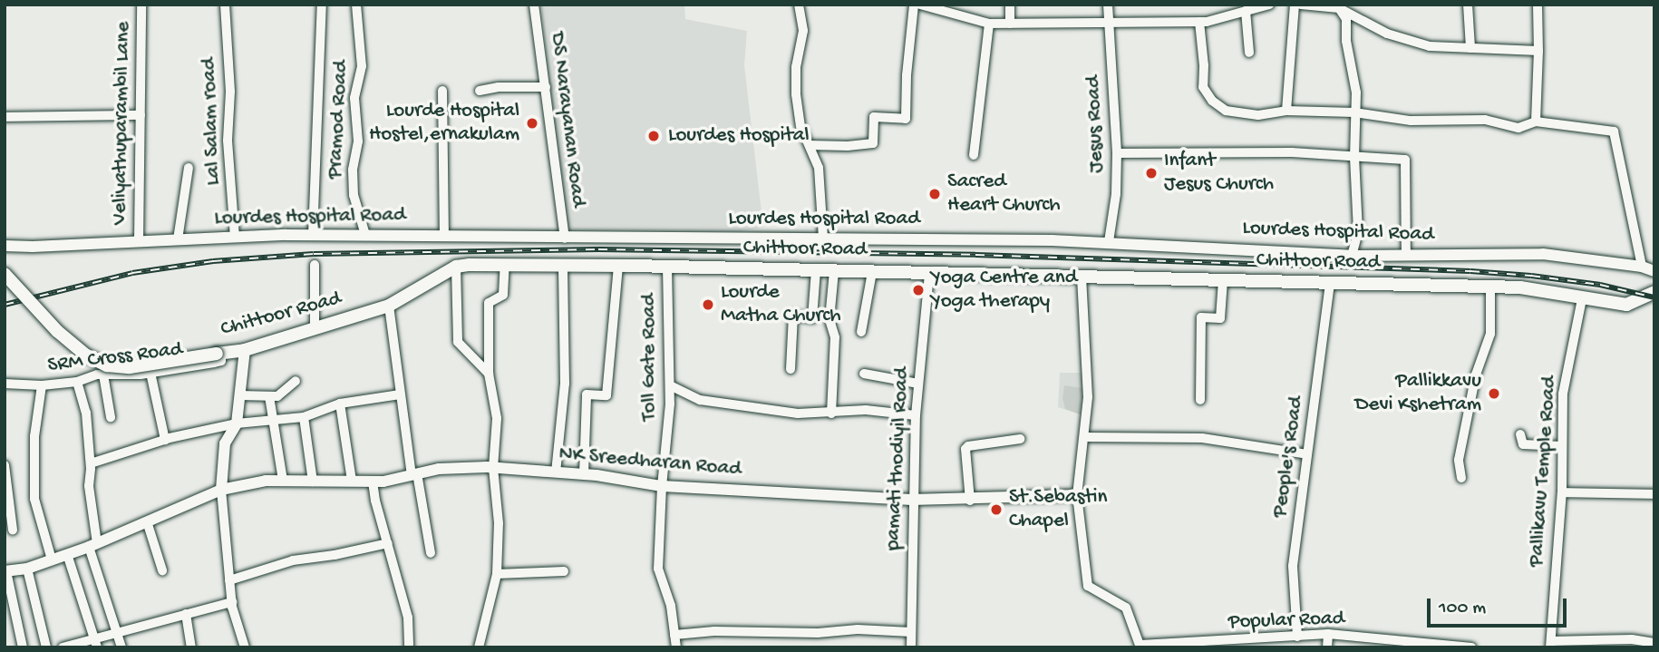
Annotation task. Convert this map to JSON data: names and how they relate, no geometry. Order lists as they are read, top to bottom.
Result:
{
  "streets": {
    "main road": ["Chittoor Road"],
    "street": [
      "Pramod Road",
      "DS Narayanan Road",
      "Lal Salam road",
      "Veliyathuparambil Lane",
      "Jesus Road",
      "Lourdes Hospital Road",
      "Toll Gate Road",
      "SRM Cross Road",
      "People's Road",
      "pamati thodiyil Road",
      "NK Sreedharan Road",
      "Pallikavu Temple Road",
      "Popular Road"
    ]
  },
  "crossings": [
    ["Pramod Road", "Lourdes Hospital Road"],
    ["DS Narayanan Road", "Lourdes Hospital Road"],
    ["Lal Salam road", "Lourdes Hospital Road"],
    ["Veliyathuparambil Lane", "Lourdes Hospital Road"],
    ["Jesus Road", "Lourdes Hospital Road"],
    ["Chittoor Road", "Toll Gate Road"],
    ["Chittoor Road", "SRM Cross Road"],
    ["Chittoor Road", "People's Road"],
    ["Chittoor Road", "pamati thodiyil Road"],
    ["Chittoor Road", "Pallikavu Temple Road"],
    ["Toll Gate Road", "NK Sreedharan Road"],
    ["People's Road", "Popular Road"],
    ["pamati thodiyil Road", "NK Sreedharan Road"]
  ],
  "places": [
    "Lourde Hospital Hostel,ernakulam",
    "Lourdes Hospital",
    "Infant Jesus Church",
    "Sacred Heart Church",
    "Yoga Centre and Yoga therapy",
    "Lourde Matha Church",
    "Pallikkavu Devi Kshetram",
    "St.Sebastin Chapel"
  ],
  "scale_bar": "100 m"
}
